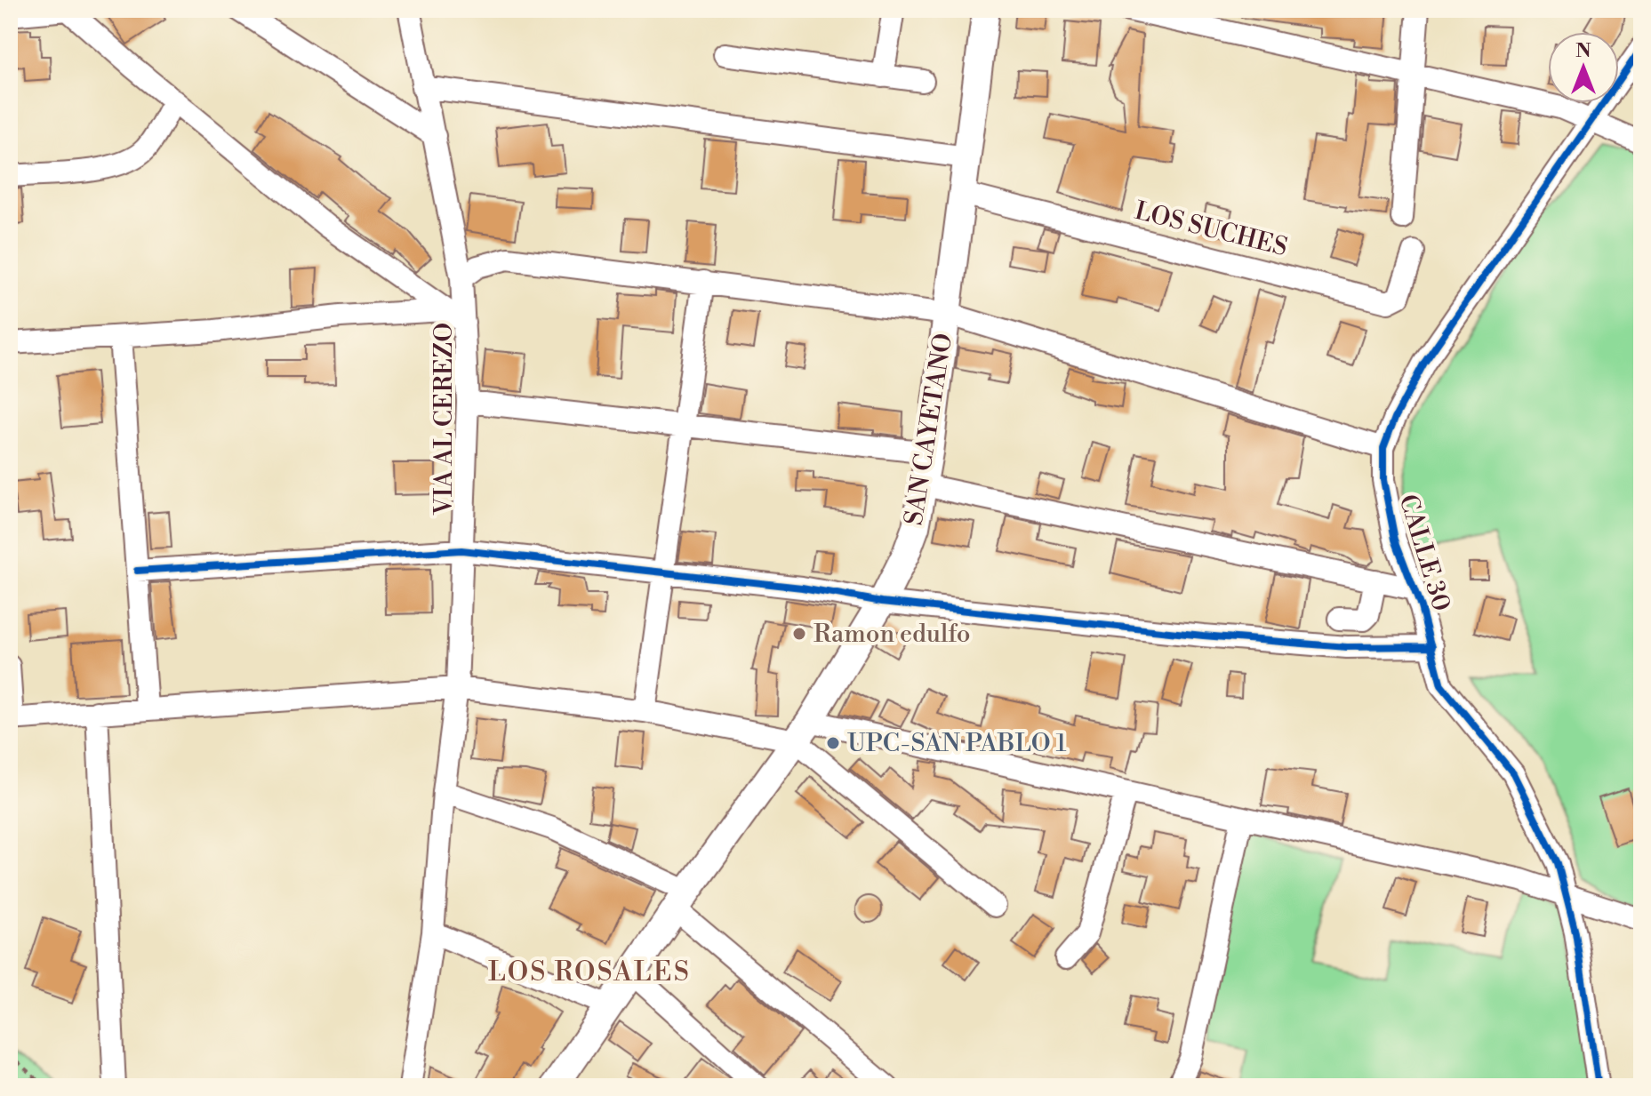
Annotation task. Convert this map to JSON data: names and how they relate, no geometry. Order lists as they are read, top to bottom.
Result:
{
  "streets": {
    "main road": ["SAN CAYETANO"],
    "street": ["LOS SUCHES", "VIA AL CEREZO", "CALLE 30"]
  },
  "crossings": [
    ["LOS SUCHES", "SAN CAYETANO"]
  ],
  "districts": ["LOS ROSALES"],
  "places": ["Ramon edulfo", "UPC-SAN PABLO 1"],
  "north": "top"
}
